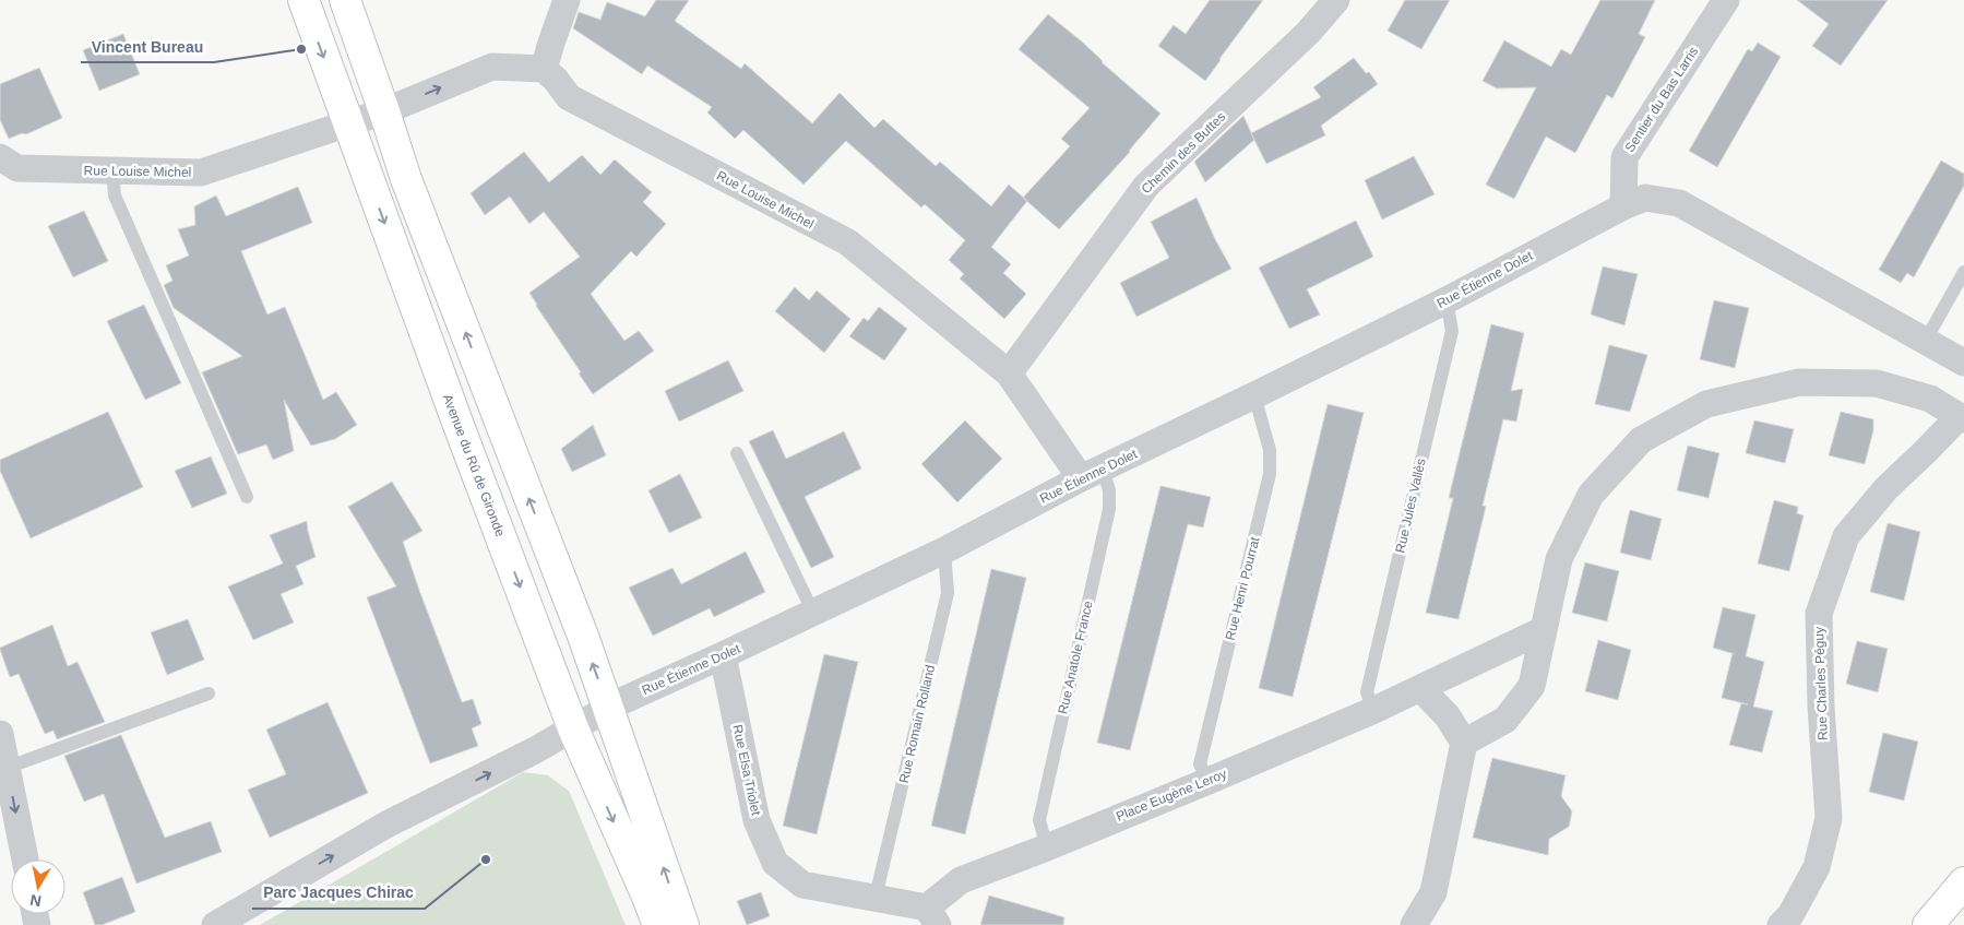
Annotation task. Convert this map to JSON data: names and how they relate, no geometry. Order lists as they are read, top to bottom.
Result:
{
  "streets": {
    "main road": ["Avenue du Rû de Gironde"],
    "street": [
      "Sentier du Bas Larris",
      "Chemin des Buttes",
      "Rue Louise Michel",
      "Rue Étienne Dolet",
      "Rue Charles Péguy",
      "Rue Elsa Triolet",
      "Place Eugène Leroy"
    ],
    "lane": [
      "Rue Jules Vallès",
      "Rue Henri Pourrat",
      "Rue Anatole France",
      "Rue Romain Rolland"
    ]
  },
  "crossings": [
    ["Sentier du Bas Larris", "Rue Étienne Dolet"],
    ["Chemin des Buttes", "Rue Louise Michel"],
    ["Rue Louise Michel", "Rue Étienne Dolet"],
    ["Rue Louise Michel", "Avenue du Rû de Gironde"],
    ["Rue Louise Michel", "Rue Anatole France"],
    ["Rue Étienne Dolet", "Avenue du Rû de Gironde"],
    ["Rue Étienne Dolet", "Rue Jules Vallès"],
    ["Rue Étienne Dolet", "Rue Henri Pourrat"],
    ["Rue Étienne Dolet", "Rue Anatole France"],
    ["Rue Étienne Dolet", "Rue Romain Rolland"],
    ["Rue Étienne Dolet", "Rue Elsa Triolet"],
    ["Rue Jules Vallès", "Place Eugène Leroy"],
    ["Rue Henri Pourrat", "Place Eugène Leroy"],
    ["Rue Anatole France", "Place Eugène Leroy"],
    ["Rue Romain Rolland", "Rue Elsa Triolet"],
    ["Rue Elsa Triolet", "Place Eugène Leroy"]
  ],
  "places": ["Vincent Bureau", "Parc Jacques Chirac"],
  "north": "bottom"
}
